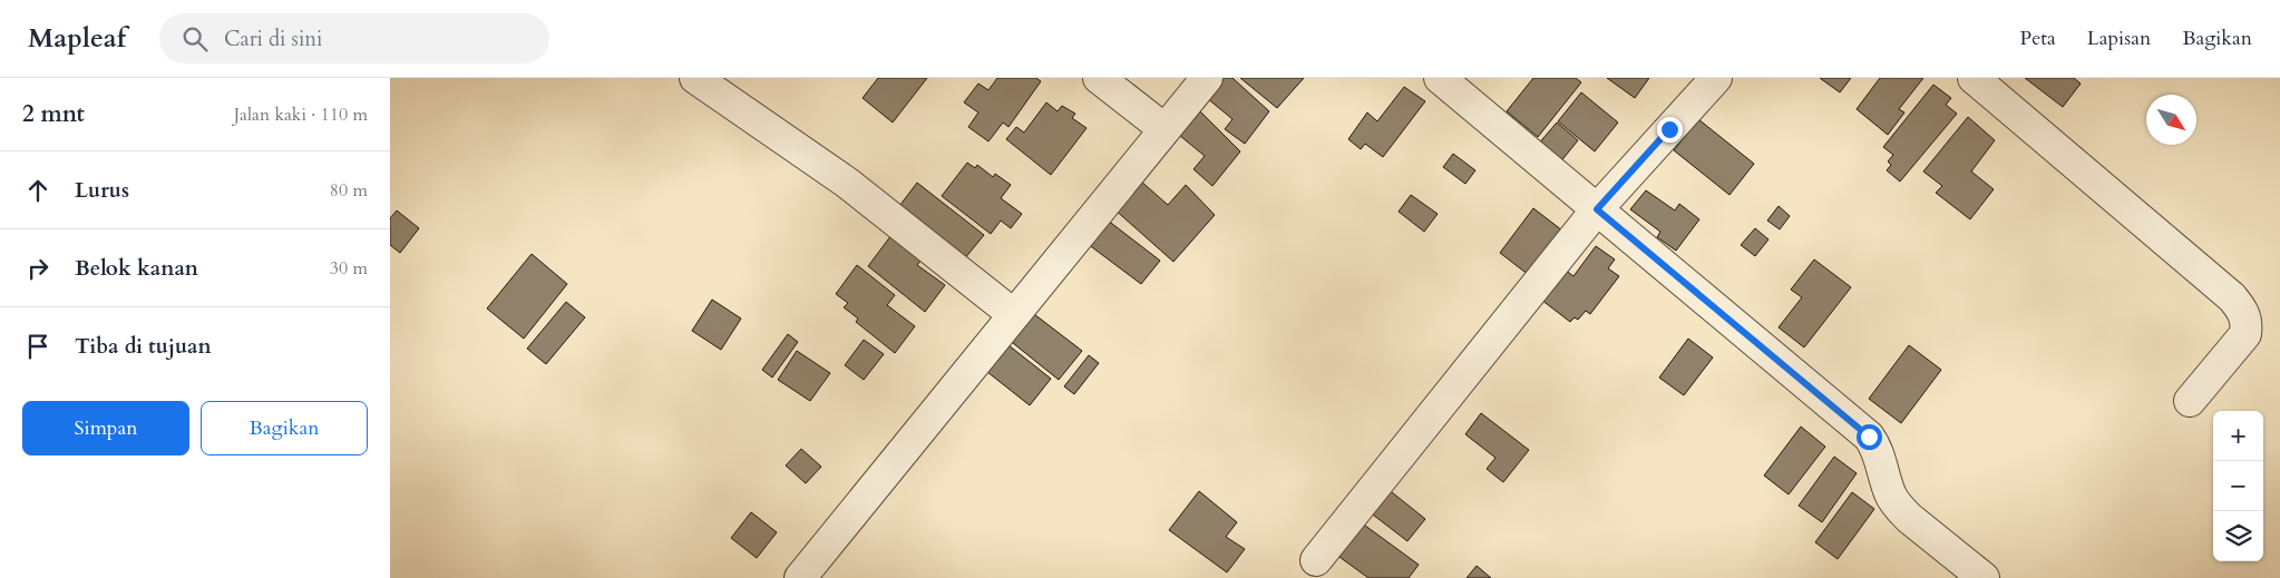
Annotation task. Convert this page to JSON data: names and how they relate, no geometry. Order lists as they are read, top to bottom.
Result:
{
  "north": "bottom right",
  "page": {
    "header": "Mapleaf",
    "search": "Cari di sini",
    "nav": ["Peta", "Lapisan", "Bagikan"],
    "heading": ["2 mnt", "Jalan kaki · 110 m"],
    "list": [
      ["Lurus", "80 m"],
      ["Belok kanan", "30 m"],
      "Tiba di tujuan"
    ],
    "buttons": ["Simpan", "Bagikan"],
    "map_buttons": ["+", "−"]
  }
}
